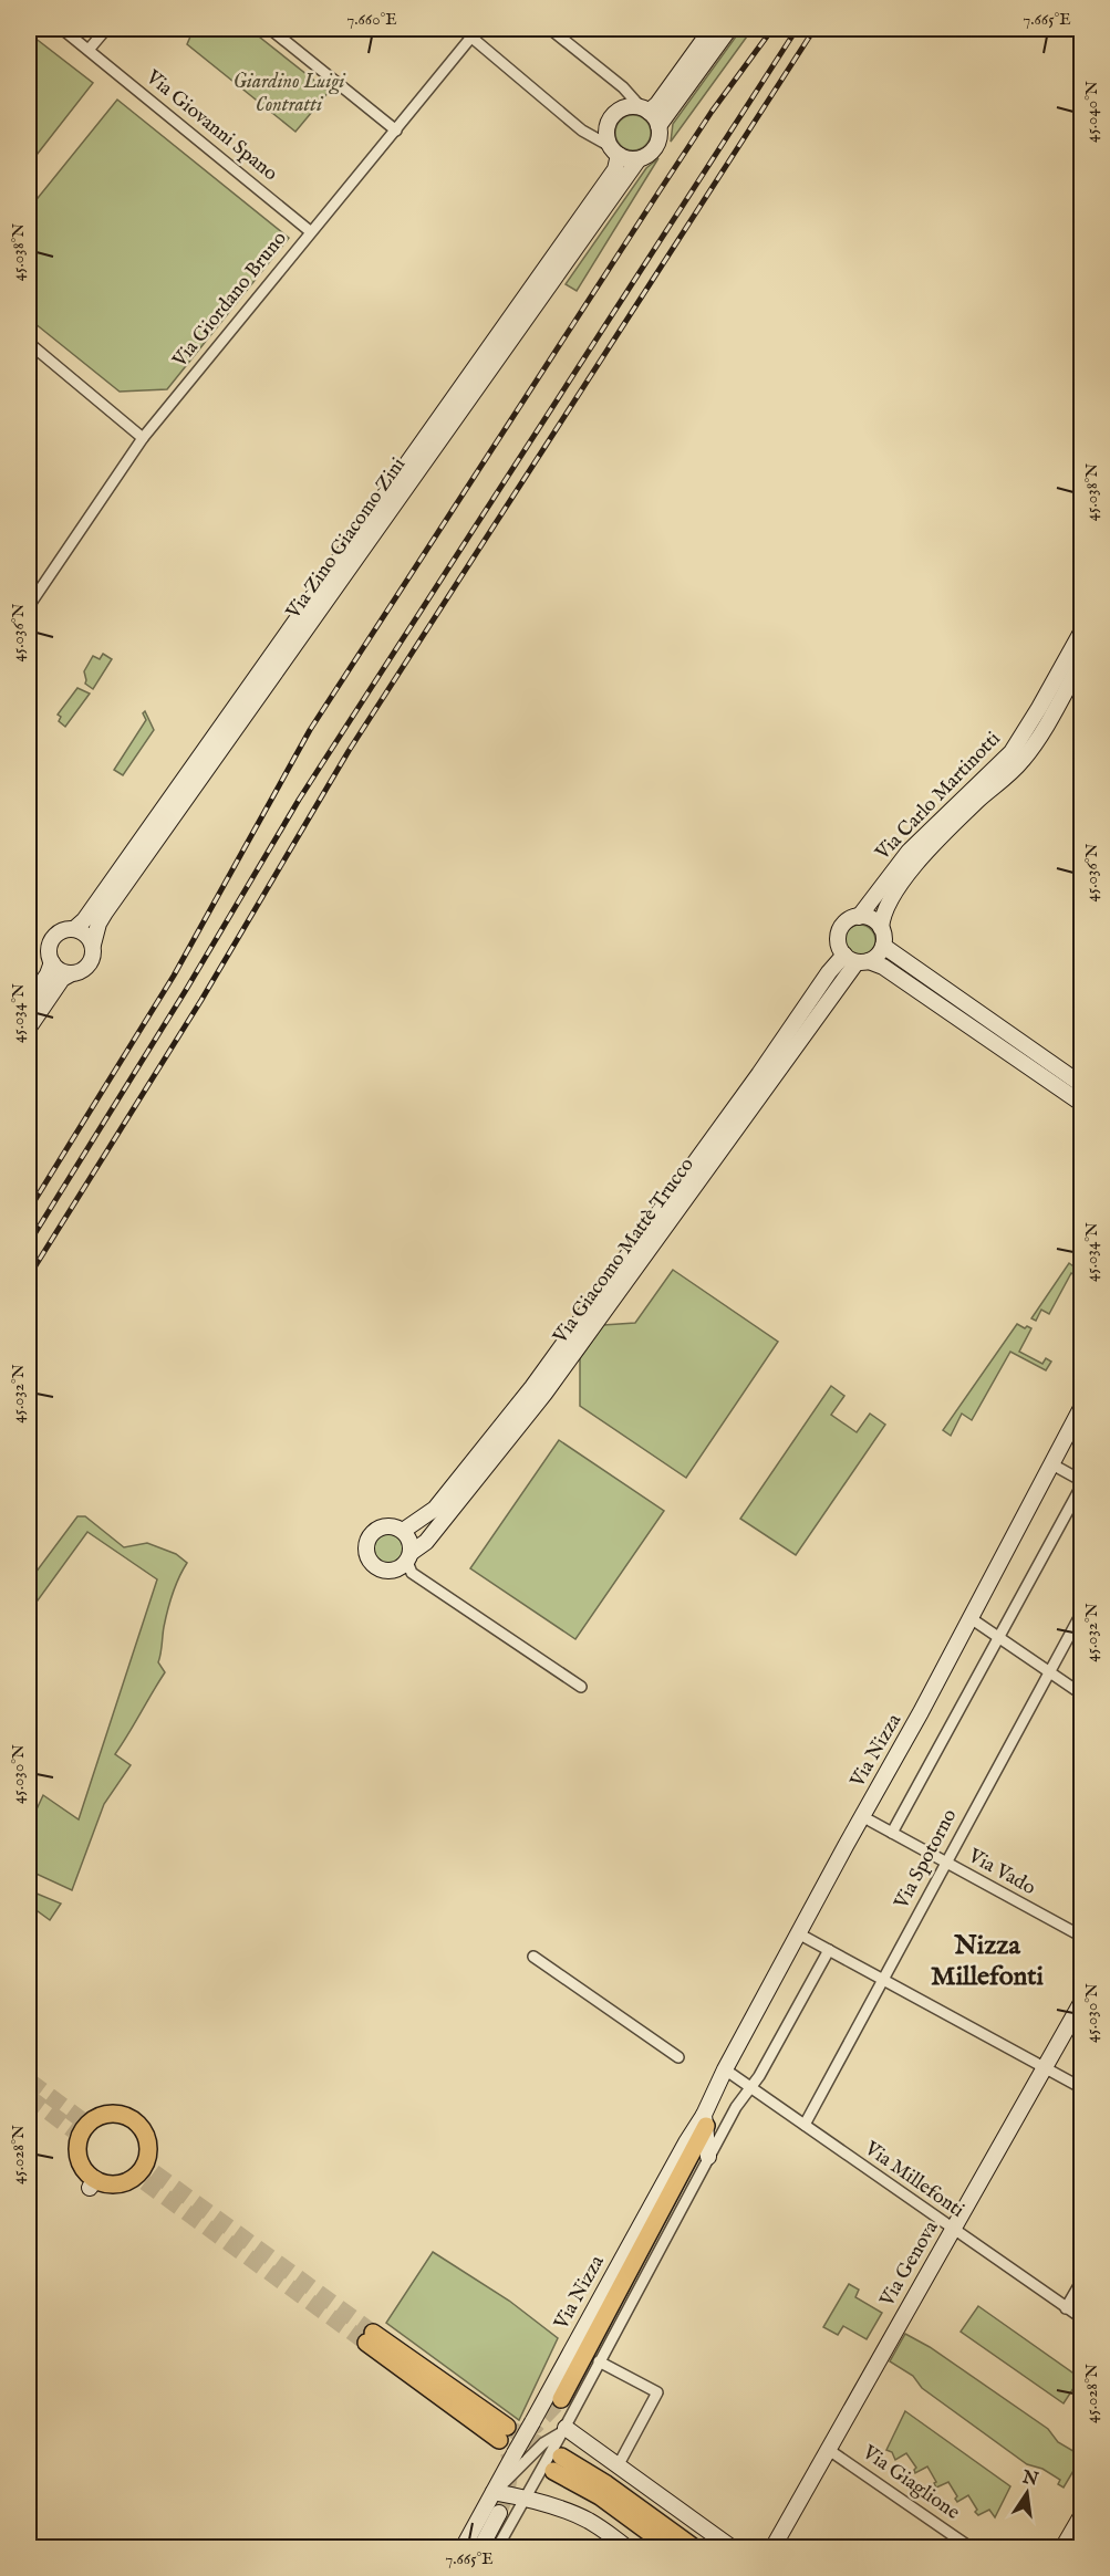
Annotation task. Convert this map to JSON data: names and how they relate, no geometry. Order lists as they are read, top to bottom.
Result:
{
  "streets": {
    "street": [
      "Via Giovanni Spano",
      "Via Giordano Bruno",
      "Via Zino Giacomo Zini",
      "Via Carlo Martinotti",
      "Via Giacomo Mattè Trucco",
      "Via Nizza",
      "Via Spotorno",
      "Via Vado",
      "Via Millefonti",
      "Via Genova",
      "Via Giaglione"
    ]
  },
  "crossings": [
    ["Via Giovanni Spano", "Via Giordano Bruno"],
    ["Via Carlo Martinotti", "Via Giacomo Mattè Trucco"],
    ["Via Nizza", "Via Millefonti"],
    ["Via Spotorno", "Via Vado"],
    ["Via Spotorno", "Via Millefonti"],
    ["Via Millefonti", "Via Genova"],
    ["Via Genova", "Via Giaglione"]
  ],
  "districts": ["Nizza Millefonti"],
  "parks": ["Giardino Luigi Contratti"],
  "north": "top",
  "coordinates": [
    "7.660°E",
    "7.665°E",
    "45.040°N",
    "45.038°N",
    "45.036°N",
    "45.034°N",
    "45.032°N",
    "45.030°N",
    "45.028°N"
  ]
}
